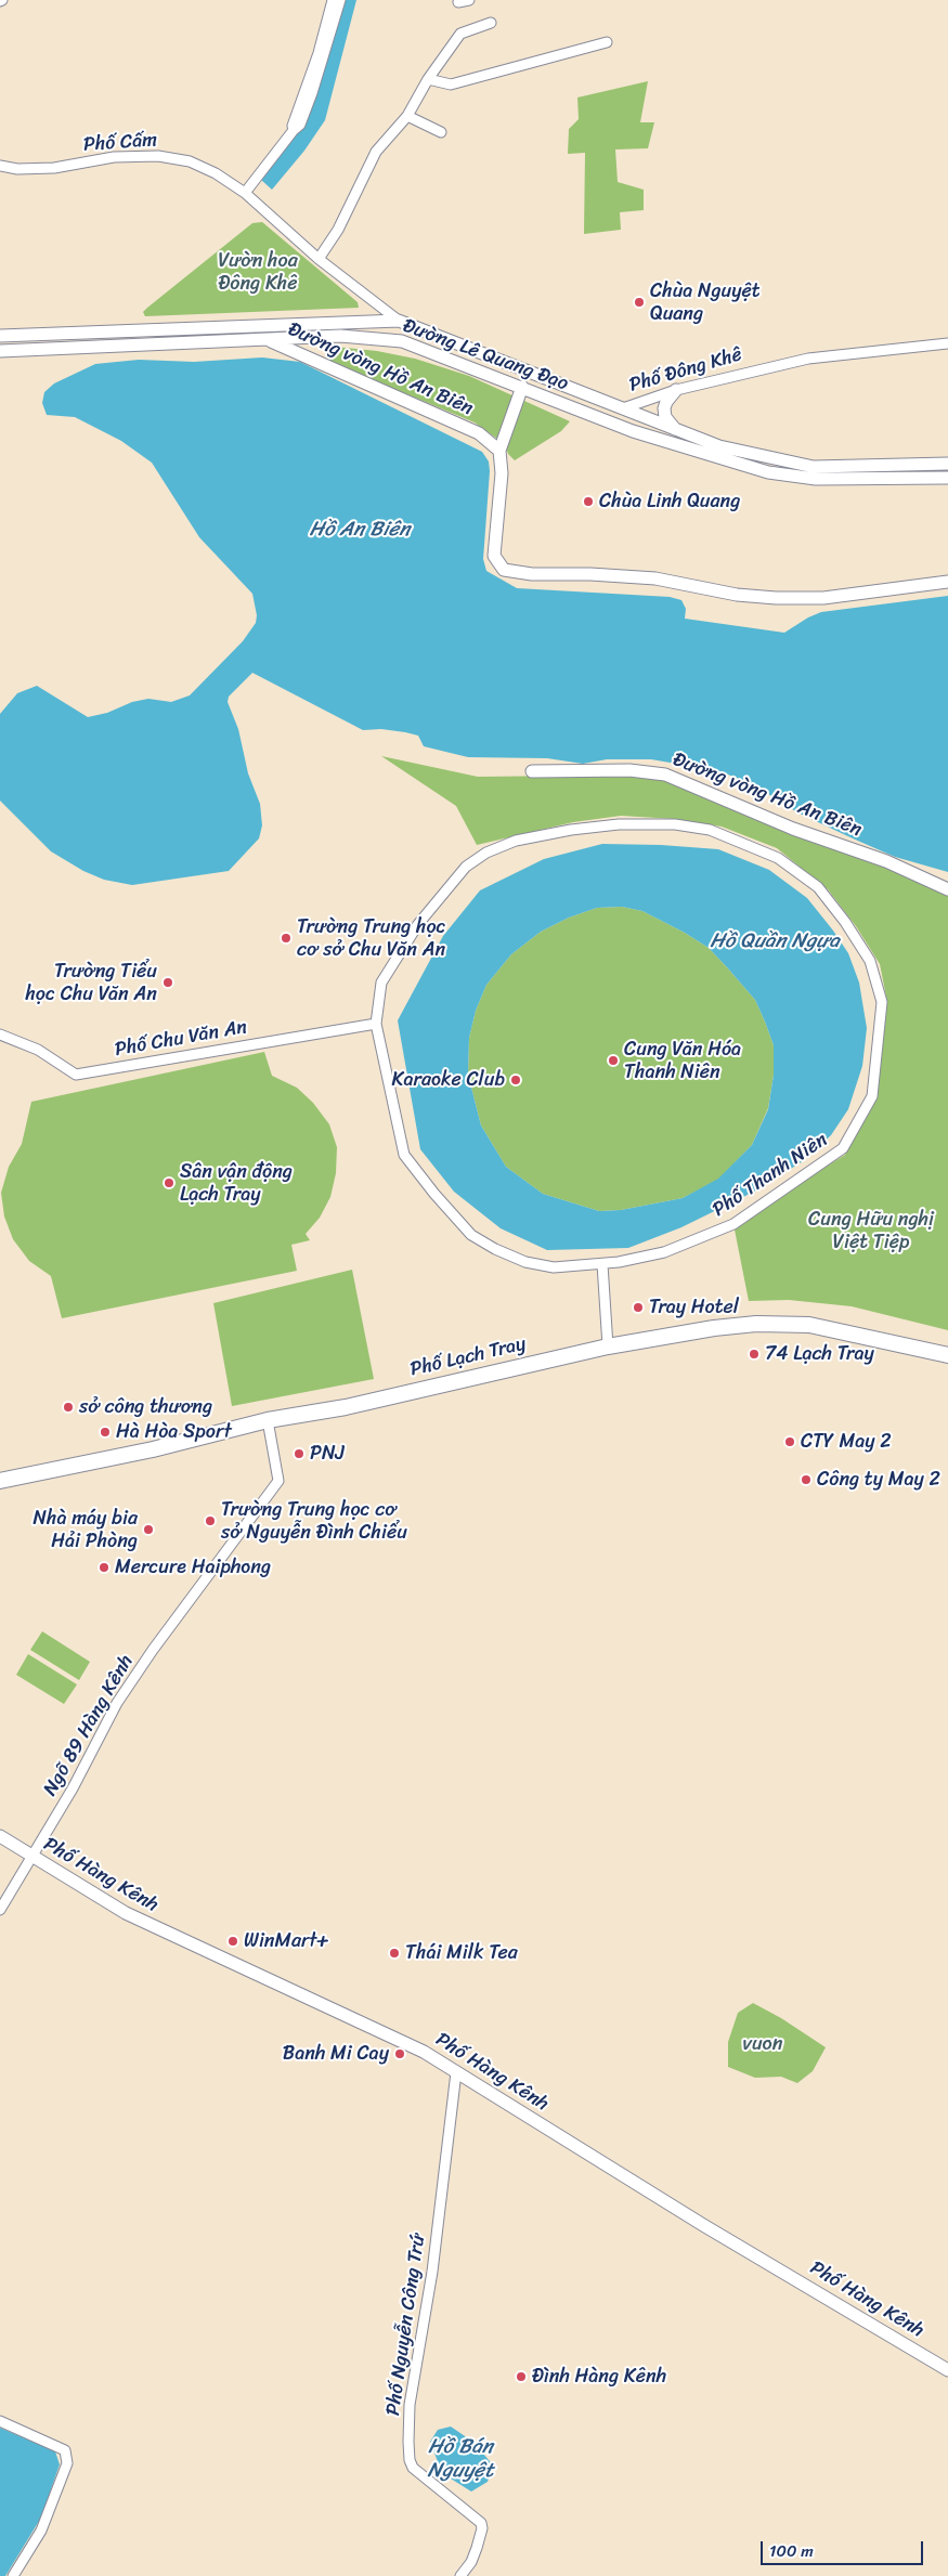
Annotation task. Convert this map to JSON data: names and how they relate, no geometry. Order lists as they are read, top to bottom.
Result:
{
  "streets": {
    "main road": ["Phố Lạch Tray"],
    "street": [
      "Phố Cấm",
      "Đường Lê Quang Đạo",
      "Đường vòng Hồ An Biên",
      "Phố Đông Khê",
      "Phố Chu Văn An",
      "Phố Thanh Niên",
      "Ngõ 89 Hàng Kênh",
      "Phố Hàng Kênh",
      "Phố Nguyễn Công Trứ"
    ]
  },
  "crossings": [
    ["Phố Cấm", "Phố Đông Khê"],
    ["Đường Lê Quang Đạo", "Đường vòng Hồ An Biên"],
    ["Đường Lê Quang Đạo", "Phố Đông Khê"],
    ["Phố Chu Văn An", "Phố Thanh Niên"],
    ["Phố Lạch Tray", "Ngõ 89 Hàng Kênh"],
    ["Ngõ 89 Hàng Kênh", "Phố Hàng Kênh"],
    ["Phố Hàng Kênh", "Phố Nguyễn Công Trứ"]
  ],
  "water": ["Hồ An Biên", "Hồ Quần Ngựa", "Hồ Bán Nguyệt"],
  "parks": ["Vườn hoa Đông Khê", "Cung Hữu nghị Việt Tiệp", "vuon"],
  "places": [
    "Chùa Nguyệt Quang",
    "Chùa Linh Quang",
    "Trường Trung học cơ sở Chu Văn An",
    "Trường Tiểu học Chu Văn An",
    "Cung Văn Hóa Thanh Niên",
    "Karaoke Club",
    "Sân vận động Lạch Tray",
    "Tray Hotel",
    "74 Lạch Tray",
    "sở công thương",
    "Hà Hòa Sport",
    "CTY May 2",
    "PNJ",
    "Công ty May 2",
    "Trường Trung học cơ sở Nguyễn Đình Chiểu",
    "Nhà máy bia Hải Phòng",
    "Mercure Haiphong",
    "WinMart+",
    "Thái Milk Tea",
    "Banh Mi Cay",
    "Đình Hàng Kênh"
  ],
  "scale_bar": "100 m"
}
